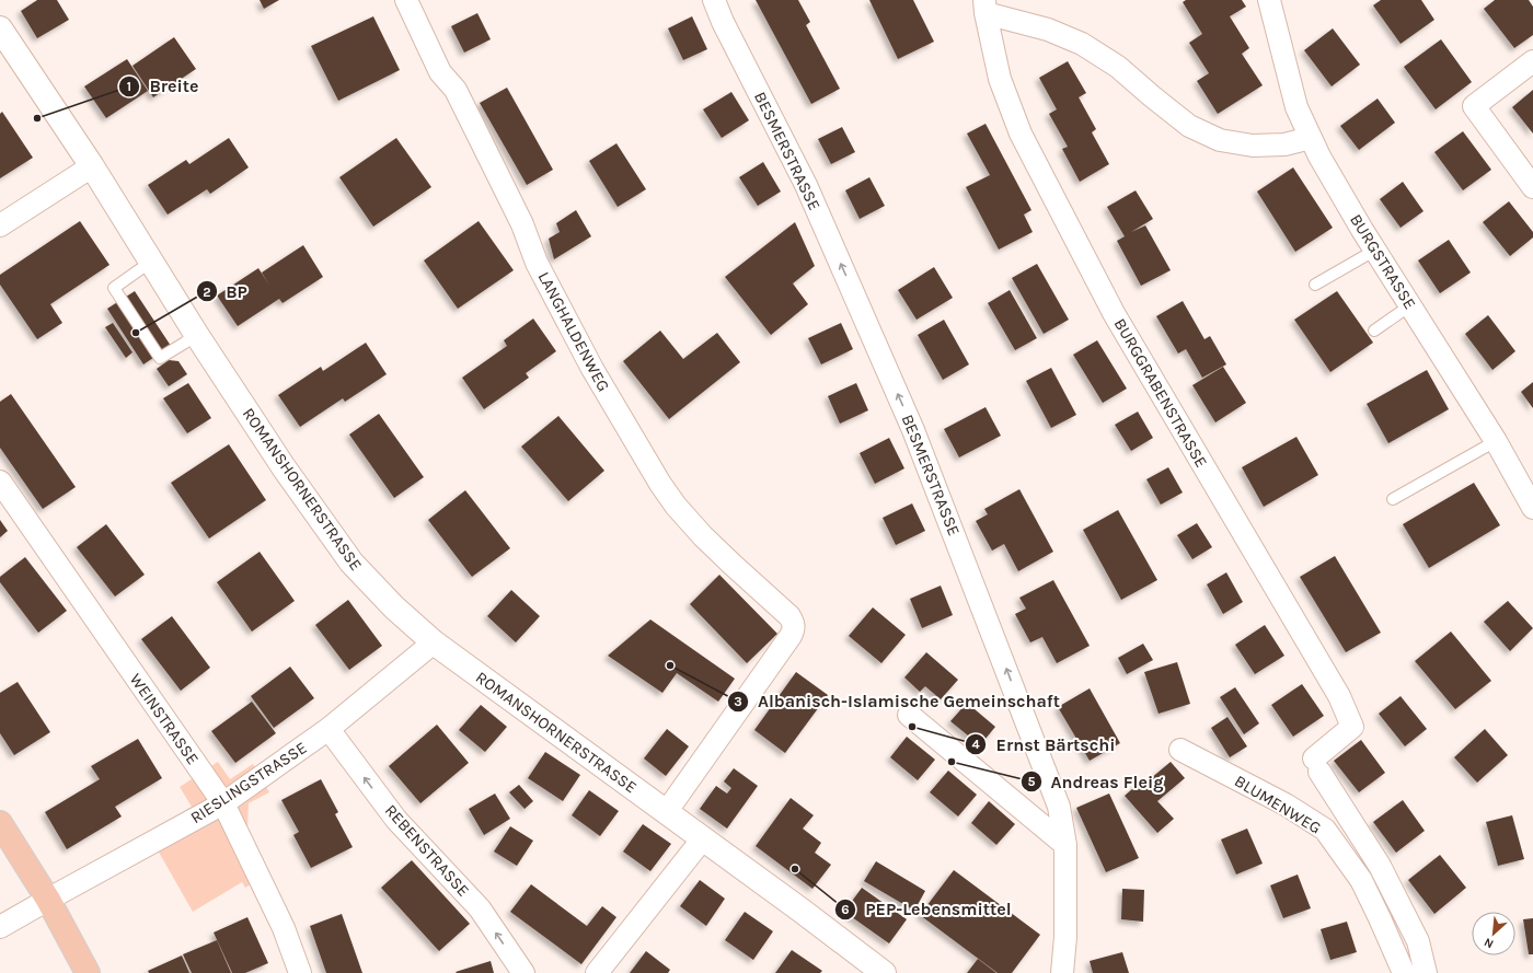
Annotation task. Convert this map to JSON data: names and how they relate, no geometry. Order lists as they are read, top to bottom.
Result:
{
  "streets": {
    "street": [
      "BESMERSTRASSE",
      "BURGSTRASSE",
      "LANGHALDENWEG",
      "BURGGRABENSTRASSE",
      "ROMANSHORNERSTRASSE",
      "WEINSTRASSE",
      "RIESLINGSTRASSE",
      "BLUMENWEG",
      "REBENSTRASSE"
    ]
  },
  "crossings": [
    ["LANGHALDENWEG", "ROMANSHORNERSTRASSE"],
    ["ROMANSHORNERSTRASSE", "RIESLINGSTRASSE"],
    ["WEINSTRASSE", "RIESLINGSTRASSE"],
    ["RIESLINGSTRASSE", "REBENSTRASSE"]
  ],
  "one_way": ["BESMERSTRASSE", "REBENSTRASSE"],
  "places": [
    "Breite",
    "BP",
    "Albanisch-Islamische Gemeinschaft",
    "Ernst Bärtschi",
    "Andreas Fleig",
    "PEP-Lebensmittel"
  ],
  "north": "bottom left"
}
